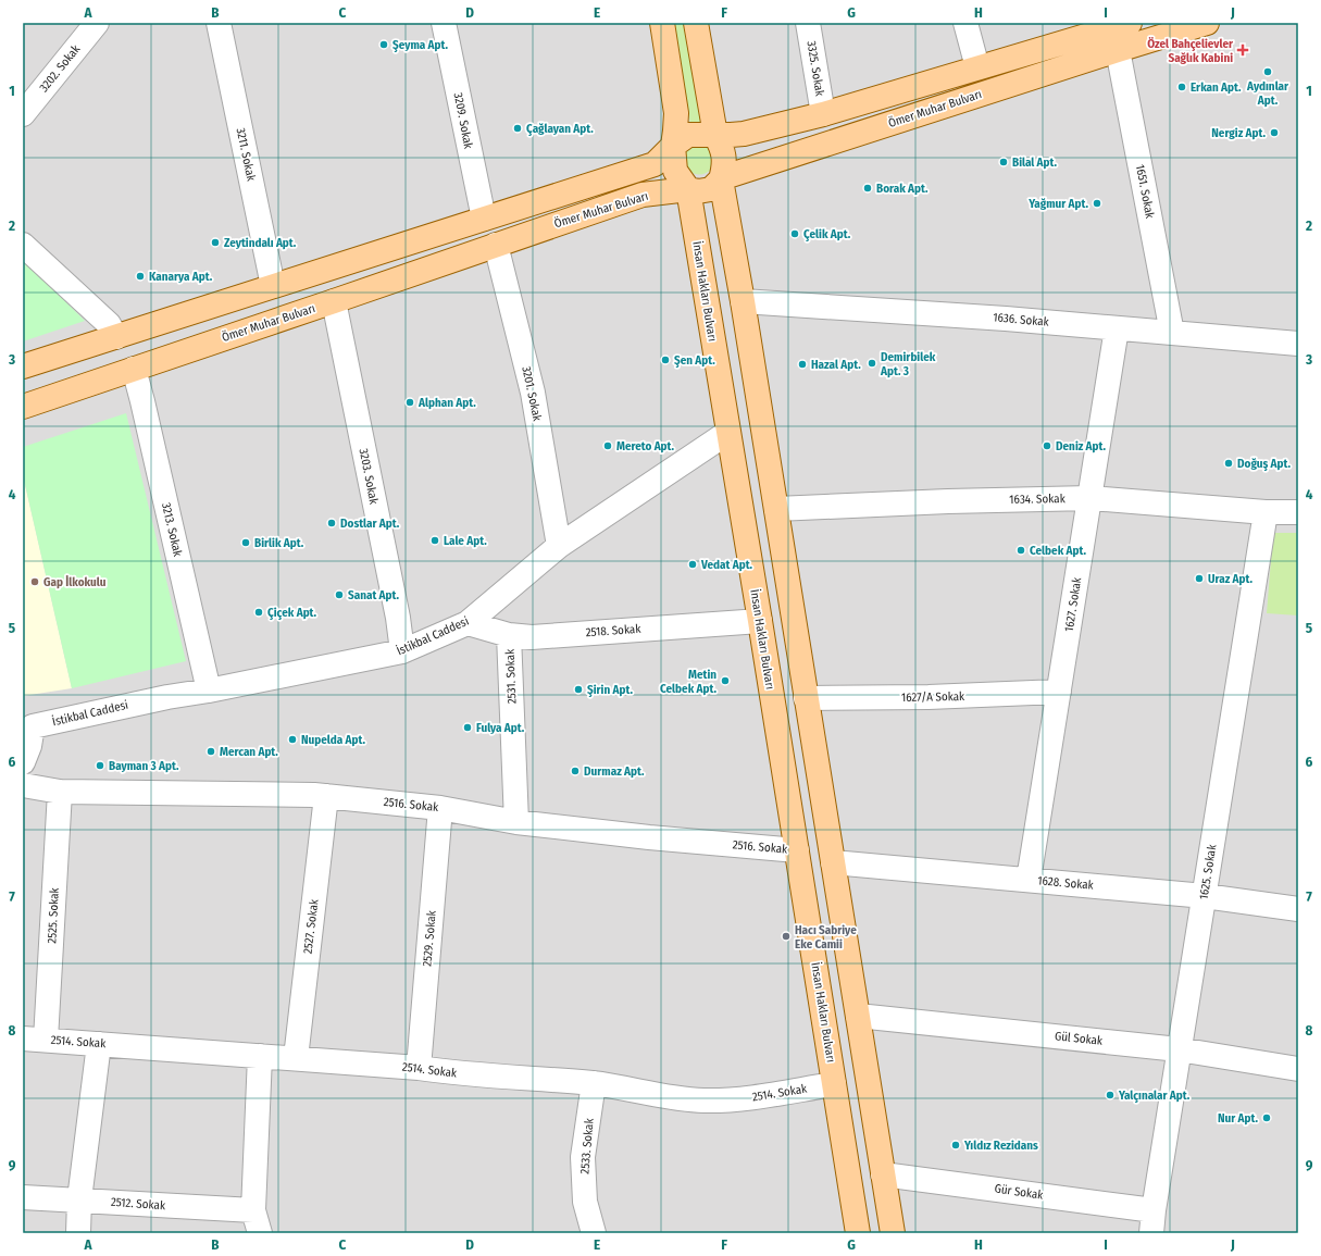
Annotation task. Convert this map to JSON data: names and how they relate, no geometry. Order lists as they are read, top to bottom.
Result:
{
  "streets": {
    "main road": ["Ömer Muhar Bulvarı", "İnsan Hakları Bulvarı"],
    "street": [
      "3202. Sokak",
      "3325. Sokak",
      "3209. Sokak",
      "3211. Sokak",
      "1651. Sokak",
      "1636. Sokak",
      "3201. Sokak",
      "3203. Sokak",
      "1634. Sokak",
      "3213. Sokak",
      "1627. Sokak",
      "2518. Sokak",
      "İstikbal Caddesi",
      "2531. Sokak",
      "1627/A Sokak",
      "2516. Sokak",
      "1625. Sokak",
      "1628. Sokak",
      "2525. Sokak",
      "2527. Sokak",
      "2529. Sokak",
      "Gül Sokak",
      "2514. Sokak",
      "2533. Sokak",
      "Gür Sokak",
      "2512. Sokak"
    ]
  },
  "crossings": [
    ["3325. Sokak", "Ömer Muhar Bulvarı"],
    ["Ömer Muhar Bulvarı", "3209. Sokak"],
    ["Ömer Muhar Bulvarı", "3211. Sokak"],
    ["Ömer Muhar Bulvarı", "1651. Sokak"],
    ["Ömer Muhar Bulvarı", "İnsan Hakları Bulvarı"],
    ["Ömer Muhar Bulvarı", "3201. Sokak"],
    ["Ömer Muhar Bulvarı", "3203. Sokak"],
    ["Ömer Muhar Bulvarı", "3213. Sokak"],
    ["1651. Sokak", "1636. Sokak"],
    ["İnsan Hakları Bulvarı", "2518. Sokak"],
    ["İnsan Hakları Bulvarı", "İstikbal Caddesi"],
    ["İnsan Hakları Bulvarı", "2516. Sokak"],
    ["İnsan Hakları Bulvarı", "2514. Sokak"],
    ["1636. Sokak", "1627. Sokak"],
    ["3201. Sokak", "İstikbal Caddesi"],
    ["3203. Sokak", "İstikbal Caddesi"],
    ["1634. Sokak", "1627. Sokak"],
    ["1634. Sokak", "1625. Sokak"],
    ["3213. Sokak", "İstikbal Caddesi"],
    ["1627. Sokak", "1627/A Sokak"],
    ["1627. Sokak", "1628. Sokak"],
    ["2518. Sokak", "İstikbal Caddesi"],
    ["2518. Sokak", "2531. Sokak"],
    ["2531. Sokak", "2516. Sokak"],
    ["2516. Sokak", "2525. Sokak"],
    ["2516. Sokak", "2527. Sokak"],
    ["2516. Sokak", "2529. Sokak"],
    ["1625. Sokak", "1628. Sokak"],
    ["1625. Sokak", "Gül Sokak"],
    ["1625. Sokak", "Gür Sokak"],
    ["2525. Sokak", "2514. Sokak"],
    ["2527. Sokak", "2514. Sokak"],
    ["2529. Sokak", "2514. Sokak"],
    ["2514. Sokak", "2533. Sokak"]
  ],
  "places": {
    "other": [
      "Şeyma Apt.",
      "Aydınlar Apt.",
      "Erkan Apt.",
      "Çağlayan Apt.",
      "Nergiz Apt.",
      "Bilal Apt.",
      "Borak Apt.",
      "Yağmur Apt.",
      "Çelik Apt.",
      "Zeytindalı Apt.",
      "Kanarya Apt.",
      "Şen Apt.",
      "Demirbilek Apt. 3",
      "Hazal Apt.",
      "Alphan Apt.",
      "Mereto Apt.",
      "Deniz Apt.",
      "Doğuş Apt.",
      "Dostlar Apt.",
      "Lale Apt.",
      "Birlik Apt.",
      "Celbek Apt.",
      "Vedat Apt.",
      "Uraz Apt.",
      "Gap İlkokulu",
      "Sanat Apt.",
      "Çiçek Apt.",
      "Metin Celbek Apt.",
      "Şirin Apt.",
      "Fulya Apt.",
      "Nupelda Apt.",
      "Mercan Apt.",
      "Bayman 3 Apt.",
      "Durmaz Apt.",
      "Hacı Sabriye Eke Camii",
      "Yalçınalar Apt.",
      "Nur Apt.",
      "Yıldız Rezidans"
    ],
    "health": ["Özel Bahçelievler Sağlık Kabini"]
  },
  "grid": {
    "columns": [
      "A",
      "B",
      "C",
      "D",
      "E",
      "F",
      "G",
      "H",
      "I",
      "J"
    ],
    "rows": [
      "1",
      "2",
      "3",
      "4",
      "5",
      "6",
      "7",
      "8",
      "9"
    ]
  }
}
